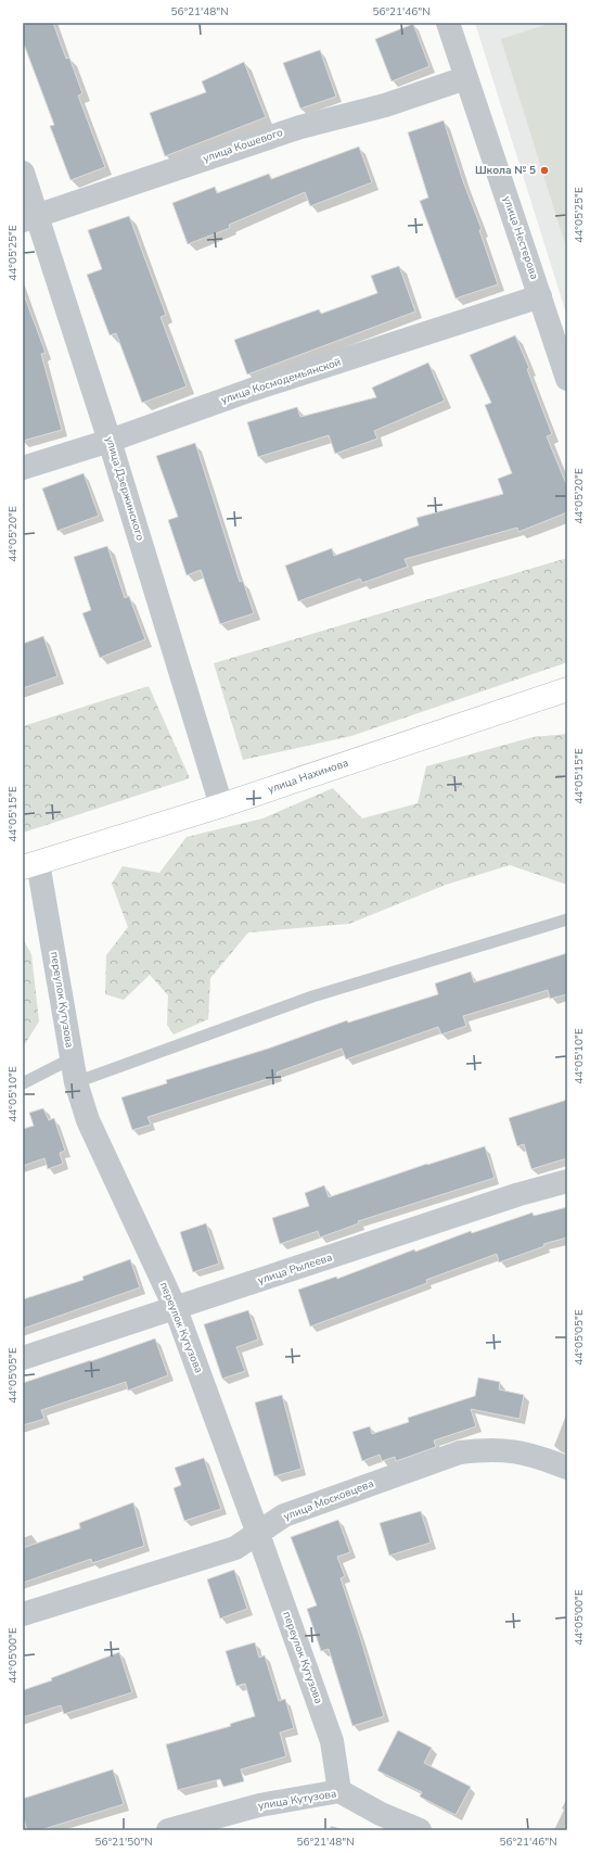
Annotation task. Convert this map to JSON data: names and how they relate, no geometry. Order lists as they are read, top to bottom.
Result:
{
  "streets": {
    "main road": ["улица Нахимова"],
    "street": [
      "улица Кошевого",
      "улица Нестерова",
      "улица Космодемьянской",
      "улица Дзержинского",
      "переулок Кутузова",
      "улица Рылеева",
      "улица Московцева",
      "улица Кутузова"
    ]
  },
  "crossings": [
    ["улица Кошевого", "улица Нестерова"],
    ["улица Кошевого", "улица Дзержинского"],
    ["улица Нестерова", "улица Космодемьянской"],
    ["улица Космодемьянской", "улица Дзержинского"],
    ["улица Дзержинского", "улица Нахимова"],
    ["улица Нахимова", "переулок Кутузова"],
    ["переулок Кутузова", "улица Рылеева"],
    ["переулок Кутузова", "улица Московцева"],
    ["переулок Кутузова", "улица Кутузова"]
  ],
  "places": ["Школа № 5"],
  "coordinates": [
    "56°21'48\"N",
    "56°21'46\"N",
    "44°05'25\"E",
    "44°05'20\"E",
    "44°05'15\"E",
    "44°05'10\"E",
    "44°05'05\"E",
    "44°05'00\"E",
    "56°21'50\"N"
  ]
}
